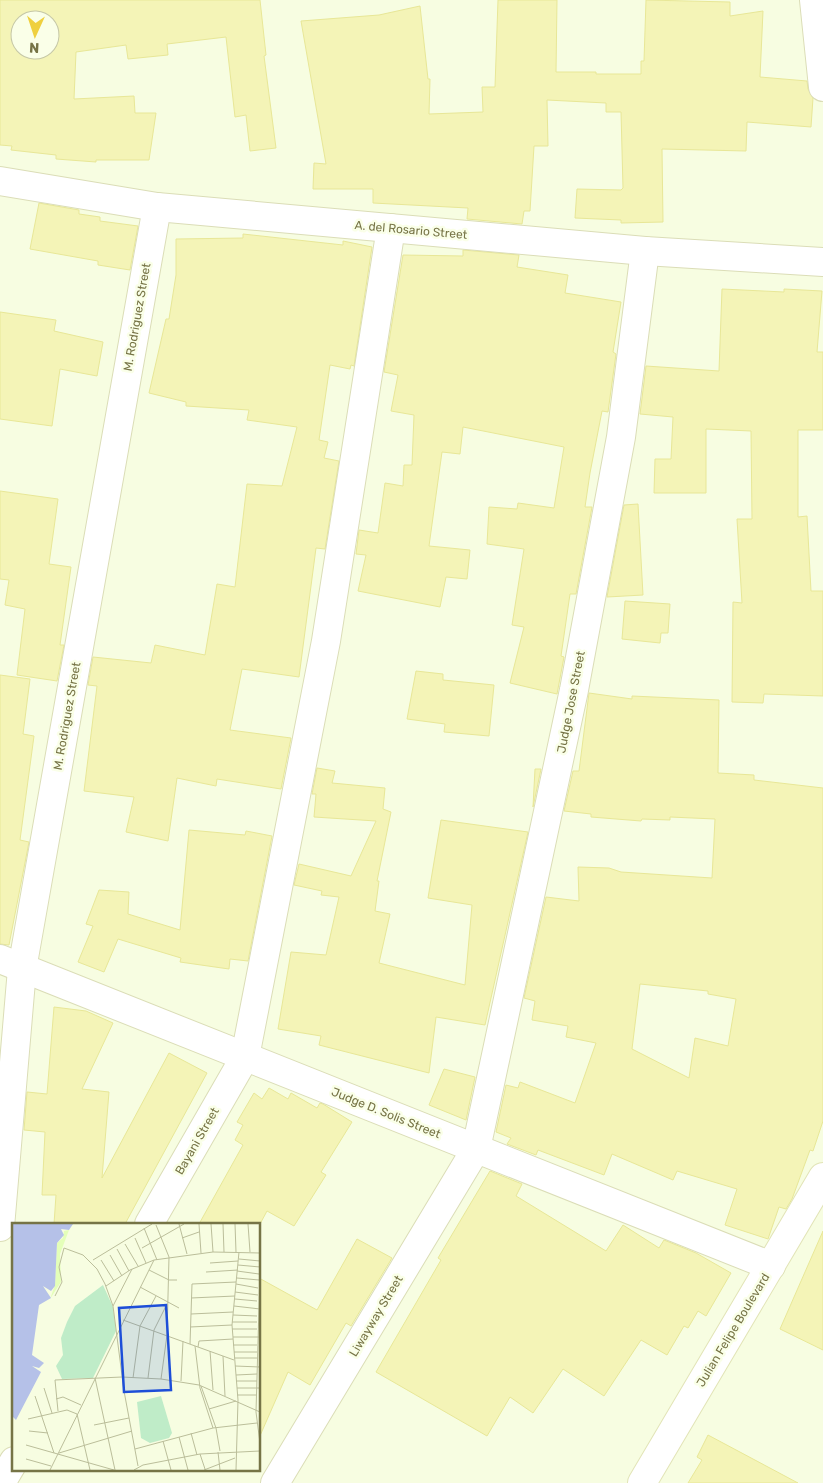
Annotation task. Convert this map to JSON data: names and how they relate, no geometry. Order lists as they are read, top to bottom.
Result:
{
  "streets": {
    "street": [
      "A. del Rosario Street",
      "M. Rodriguez Street",
      "Judge Jose Street",
      "Judge D. Solis Street",
      "Bayani Street",
      "Liwayway Street",
      "Julian Felipe Boulevard"
    ]
  },
  "crossings": [
    ["A. del Rosario Street", "M. Rodriguez Street"],
    ["A. del Rosario Street", "Judge Jose Street"],
    ["A. del Rosario Street", "Bayani Street"],
    ["M. Rodriguez Street", "Judge D. Solis Street"],
    ["Judge Jose Street", "Judge D. Solis Street"],
    ["Judge Jose Street", "Liwayway Street"],
    ["Judge D. Solis Street", "Bayani Street"],
    ["Judge D. Solis Street", "Liwayway Street"],
    ["Judge D. Solis Street", "Julian Felipe Boulevard"]
  ],
  "north": "bottom"
}
